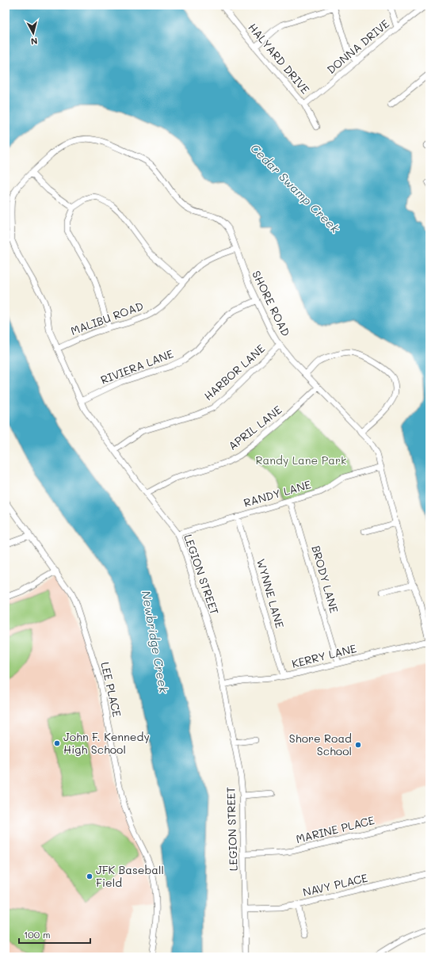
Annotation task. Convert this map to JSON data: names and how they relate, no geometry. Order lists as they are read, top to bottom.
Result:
{
  "streets": {
    "street": [
      "DONNA DRIVE",
      "HALYARD DRIVE",
      "SHORE ROAD",
      "MALIBU ROAD",
      "RIVIERA LANE",
      "HARBOR LANE",
      "APRIL LANE",
      "RANDY LANE",
      "LEGION STREET",
      "BRODY LANE",
      "WYNNE LANE",
      "KERRY LANE",
      "LEE PLACE",
      "MARINE PLACE",
      "NAVY PLACE"
    ]
  },
  "crossings": [
    ["DONNA DRIVE", "HALYARD DRIVE"],
    ["SHORE ROAD", "MALIBU ROAD"],
    ["SHORE ROAD", "RIVIERA LANE"],
    ["SHORE ROAD", "HARBOR LANE"],
    ["SHORE ROAD", "APRIL LANE"],
    ["SHORE ROAD", "RANDY LANE"],
    ["SHORE ROAD", "LEGION STREET"],
    ["SHORE ROAD", "KERRY LANE"],
    ["MALIBU ROAD", "LEGION STREET"],
    ["RIVIERA LANE", "LEGION STREET"],
    ["HARBOR LANE", "LEGION STREET"],
    ["APRIL LANE", "LEGION STREET"],
    ["RANDY LANE", "LEGION STREET"],
    ["RANDY LANE", "BRODY LANE"],
    ["RANDY LANE", "WYNNE LANE"],
    ["LEGION STREET", "KERRY LANE"],
    ["LEGION STREET", "MARINE PLACE"],
    ["LEGION STREET", "NAVY PLACE"],
    ["BRODY LANE", "KERRY LANE"],
    ["WYNNE LANE", "KERRY LANE"]
  ],
  "water": ["Cedar Swamp Creek", "Newbridge Creek"],
  "parks": ["Randy Lane Park"],
  "places": ["John F. Kennedy High School", "Shore Road School", "JFK Baseball Field"],
  "scale_bar": "100 m",
  "north": "bottom"
}
